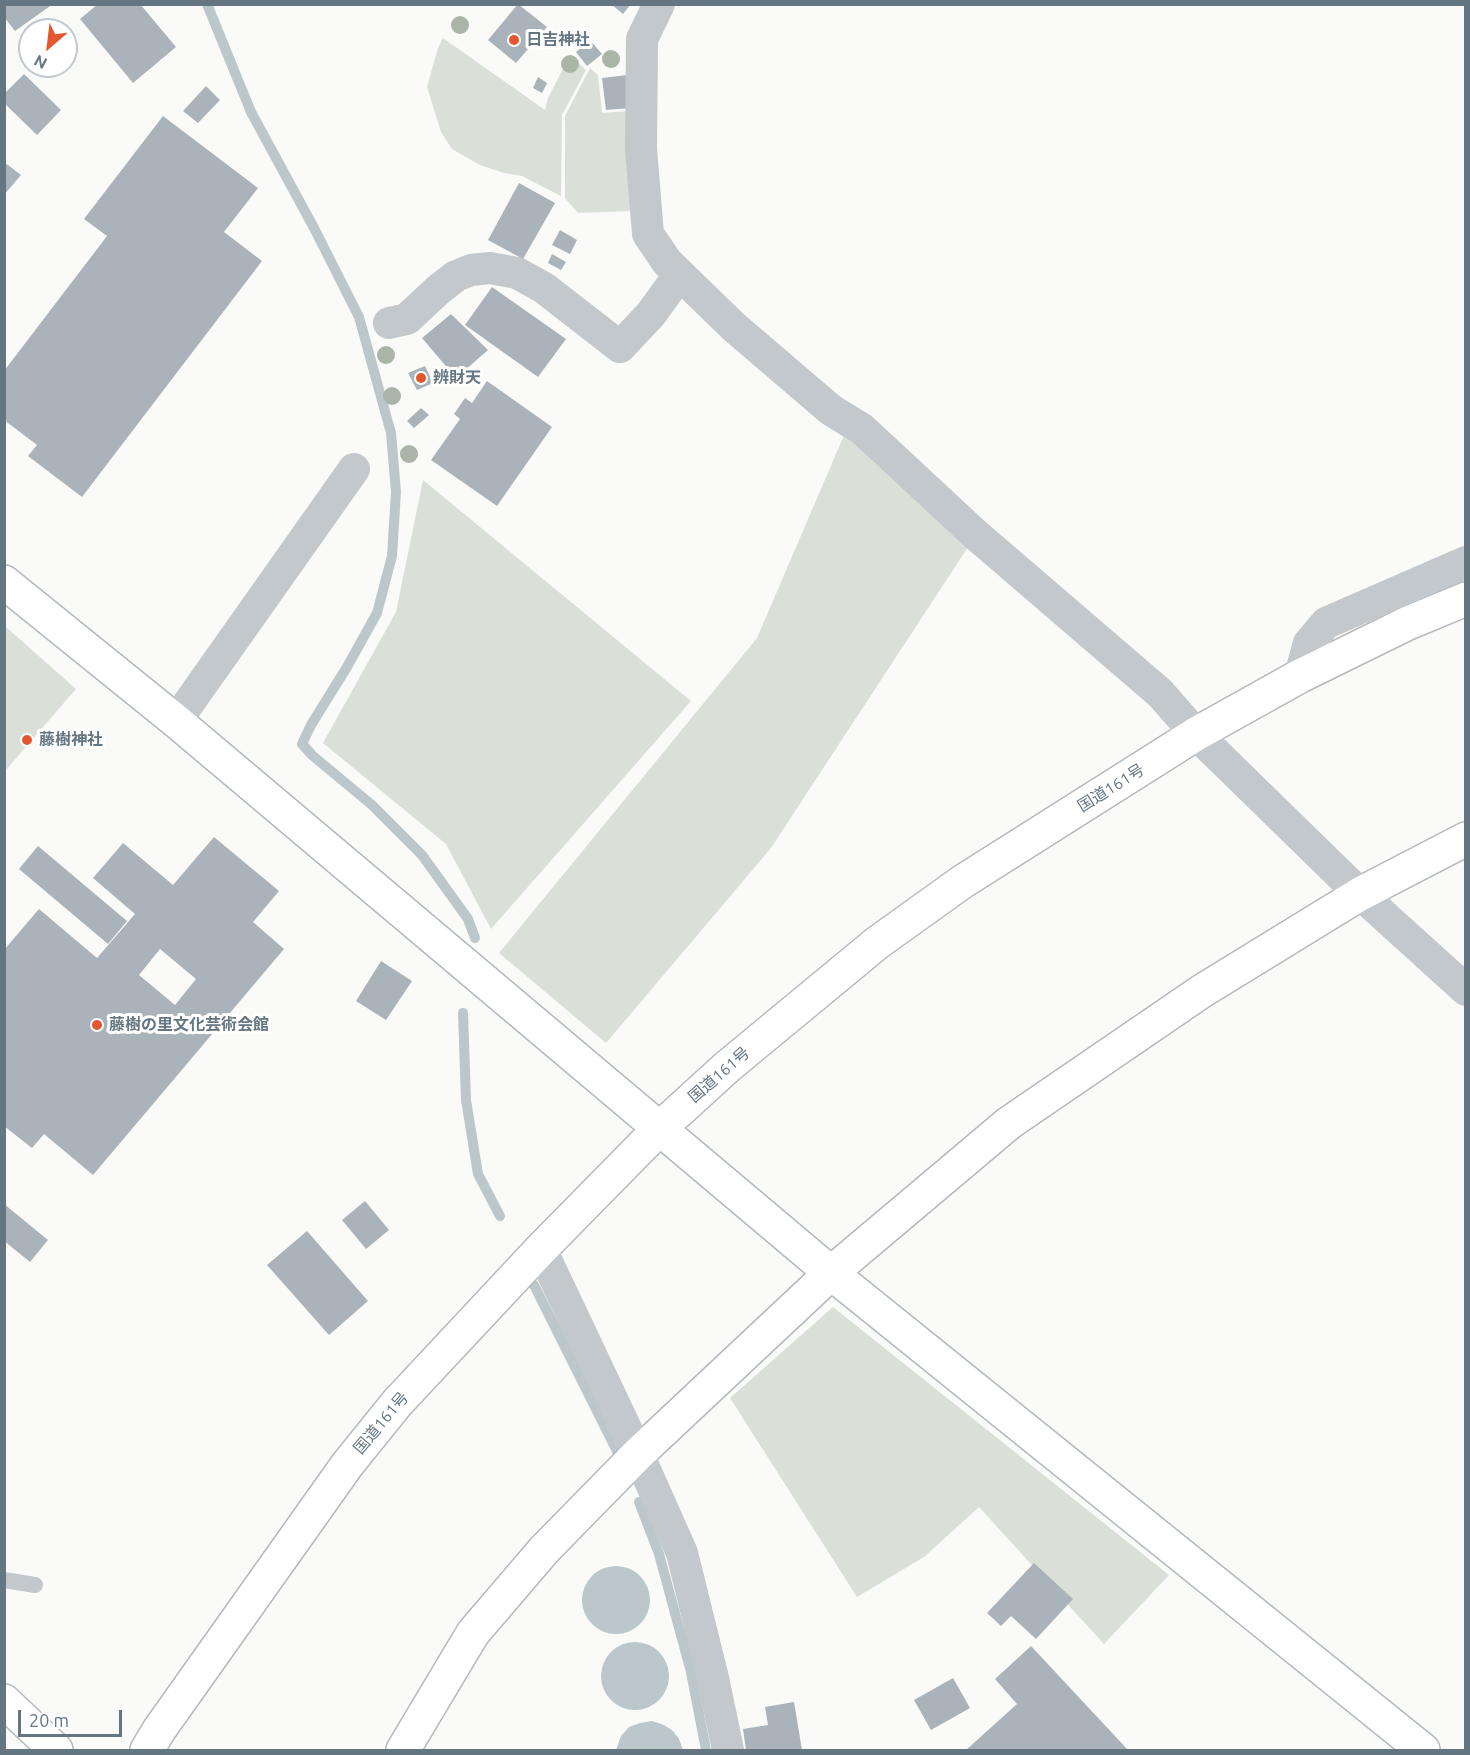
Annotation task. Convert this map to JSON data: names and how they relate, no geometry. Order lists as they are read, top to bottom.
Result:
{
  "streets": {
    "main road": ["国道161号"]
  },
  "places": [
    "日吉神社",
    "辨財天",
    "藤樹神社",
    "藤樹の里文化芸術会館"
  ],
  "scale_bar": "20 m",
  "north": "bottom left"
}
